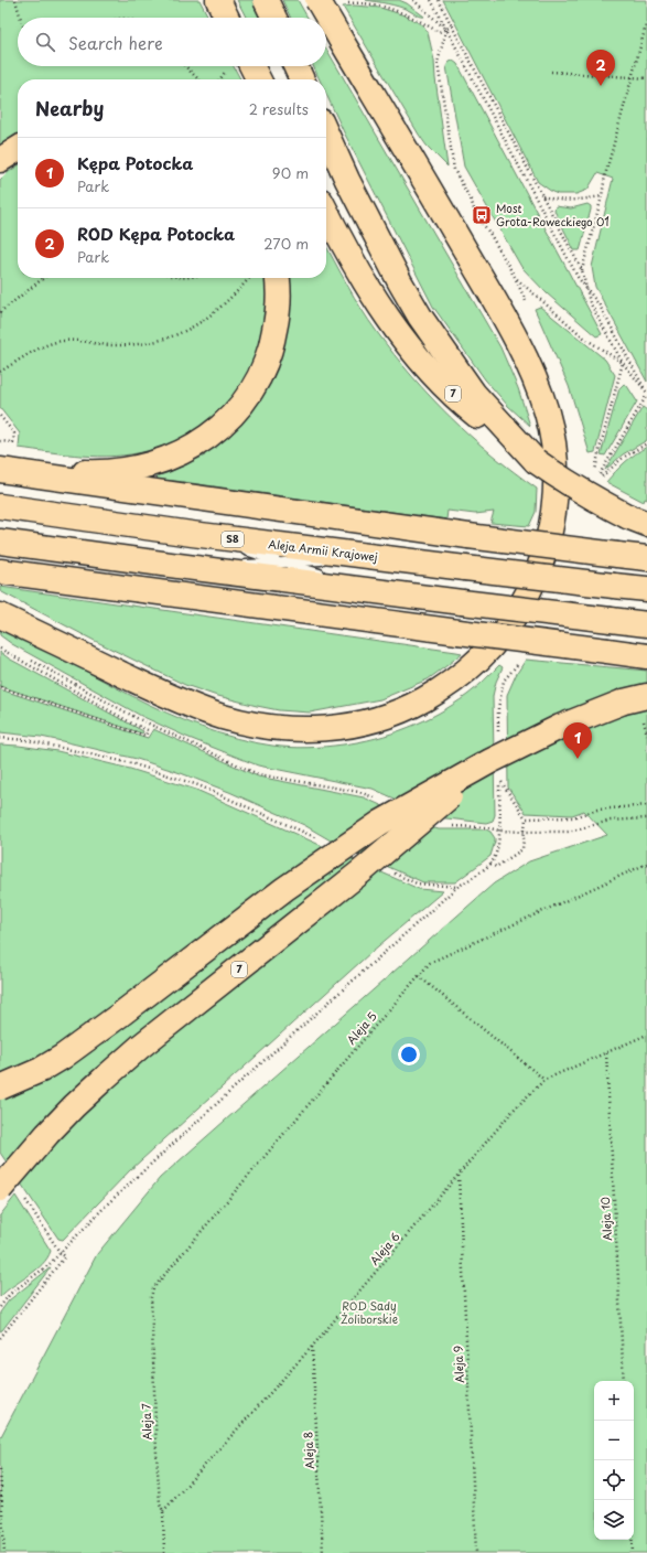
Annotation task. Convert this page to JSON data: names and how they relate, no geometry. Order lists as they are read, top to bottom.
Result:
{
  "streets": {
    "highway": ["7", "S8", "Aleja Armii Krajowej"],
    "path": [
      "Aleja 5",
      "Aleja 10",
      "Aleja 6",
      "Aleja 9",
      "Aleja 7",
      "Aleja 8"
    ]
  },
  "crossings": [
    ["Aleja 5", "Aleja 7"],
    ["Aleja 10", "Aleja 6"],
    ["Aleja 6", "Aleja 9"],
    ["Aleja 6", "Aleja 7"],
    ["Aleja 6", "Aleja 8"]
  ],
  "parks": ["ROD Sady Żoliborskie"],
  "places": {
    "bus stop": ["Most Grota-Roweckiego 01"]
  },
  "page": {
    "search": "Search here",
    "pins": ["2", "1"],
    "heading": ["Nearby", "2 results"],
    "list": [
      {
        "mark": "1",
        "name": "Kępa Potocka",
        "note": "Park",
        "value": "90 m"
      },
      {
        "mark": "2",
        "name": "ROD Kępa Potocka",
        "note": "Park",
        "value": "270 m"
      }
    ],
    "map_buttons": ["+", "−"]
  }
}
